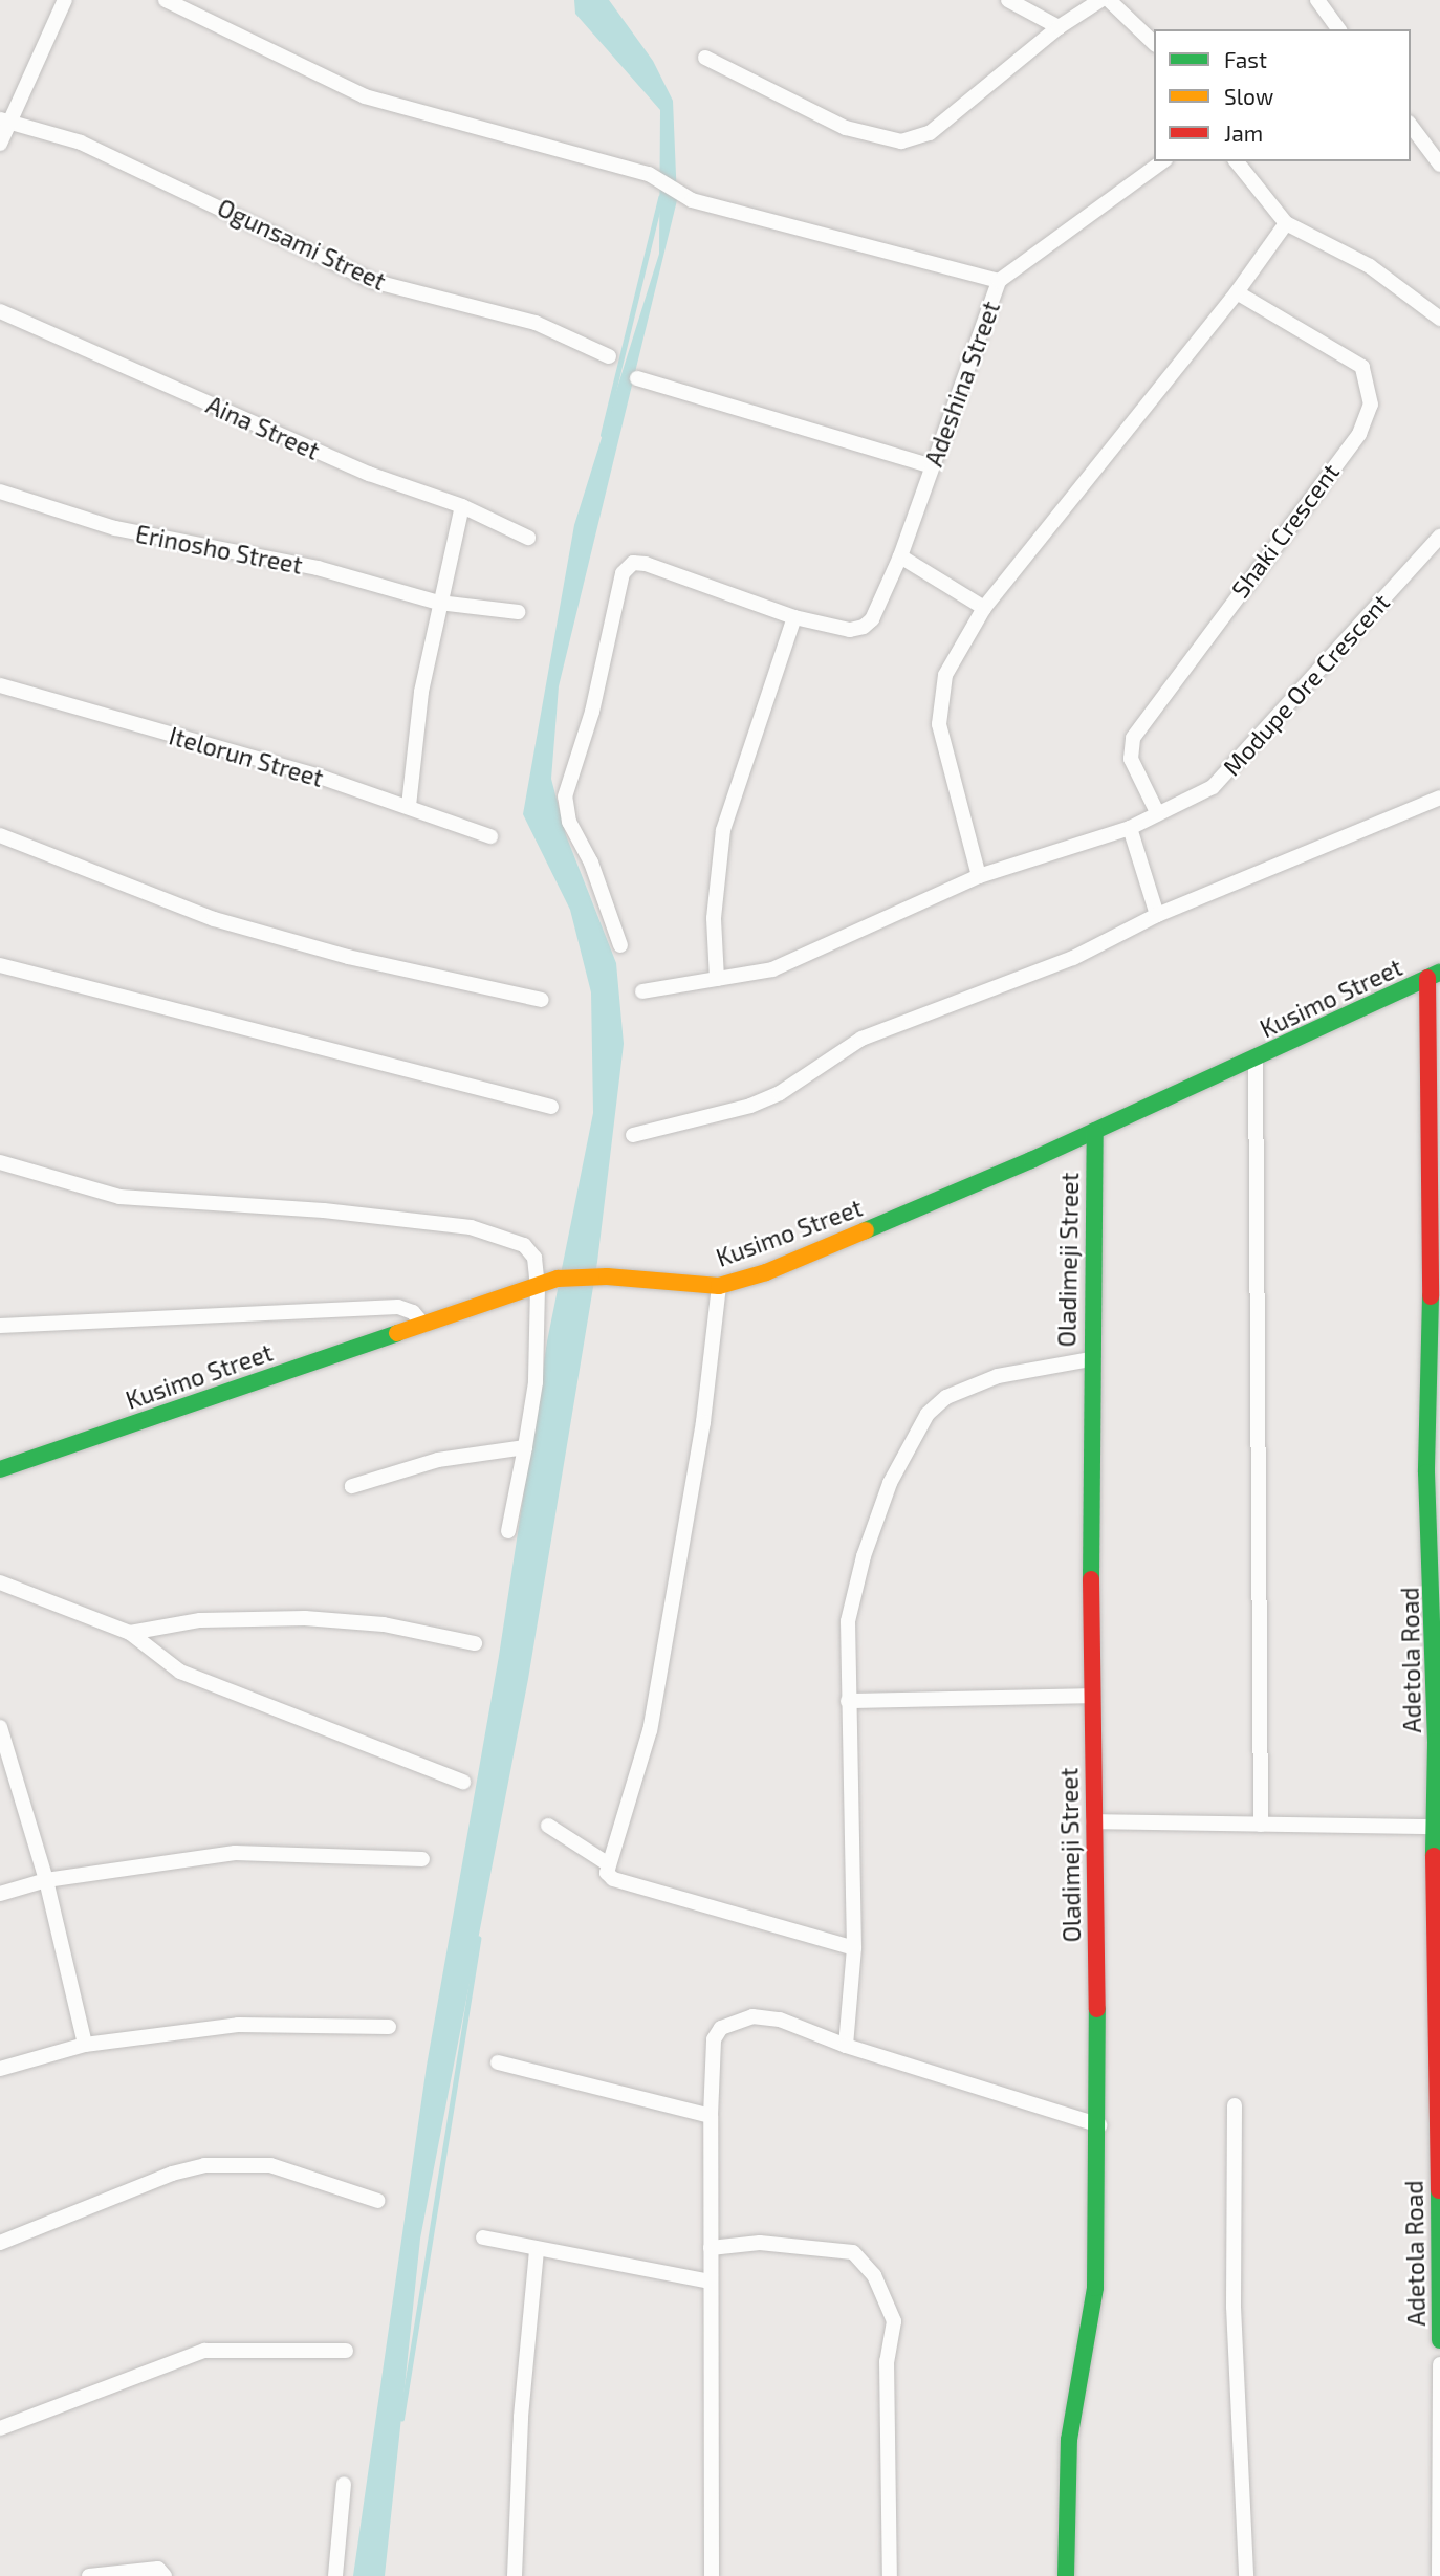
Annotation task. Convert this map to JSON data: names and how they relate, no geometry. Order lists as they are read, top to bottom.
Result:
{
  "streets": {
    "street": [
      "Ogunsami Street",
      "Adeshina Street",
      "Aina Street",
      "Shaki Crescent",
      "Erinosho Street",
      "Modupe Ore Crescent",
      "Itelorun Street",
      "Kusimo Street",
      "Oladimeji Street",
      "Adetola Road"
    ]
  },
  "crossings": [
    ["Shaki Crescent", "Modupe Ore Crescent"],
    ["Kusimo Street", "Oladimeji Street"],
    ["Kusimo Street", "Adetola Road"]
  ],
  "legend": ["Fast", "Slow", "Jam"]
}
